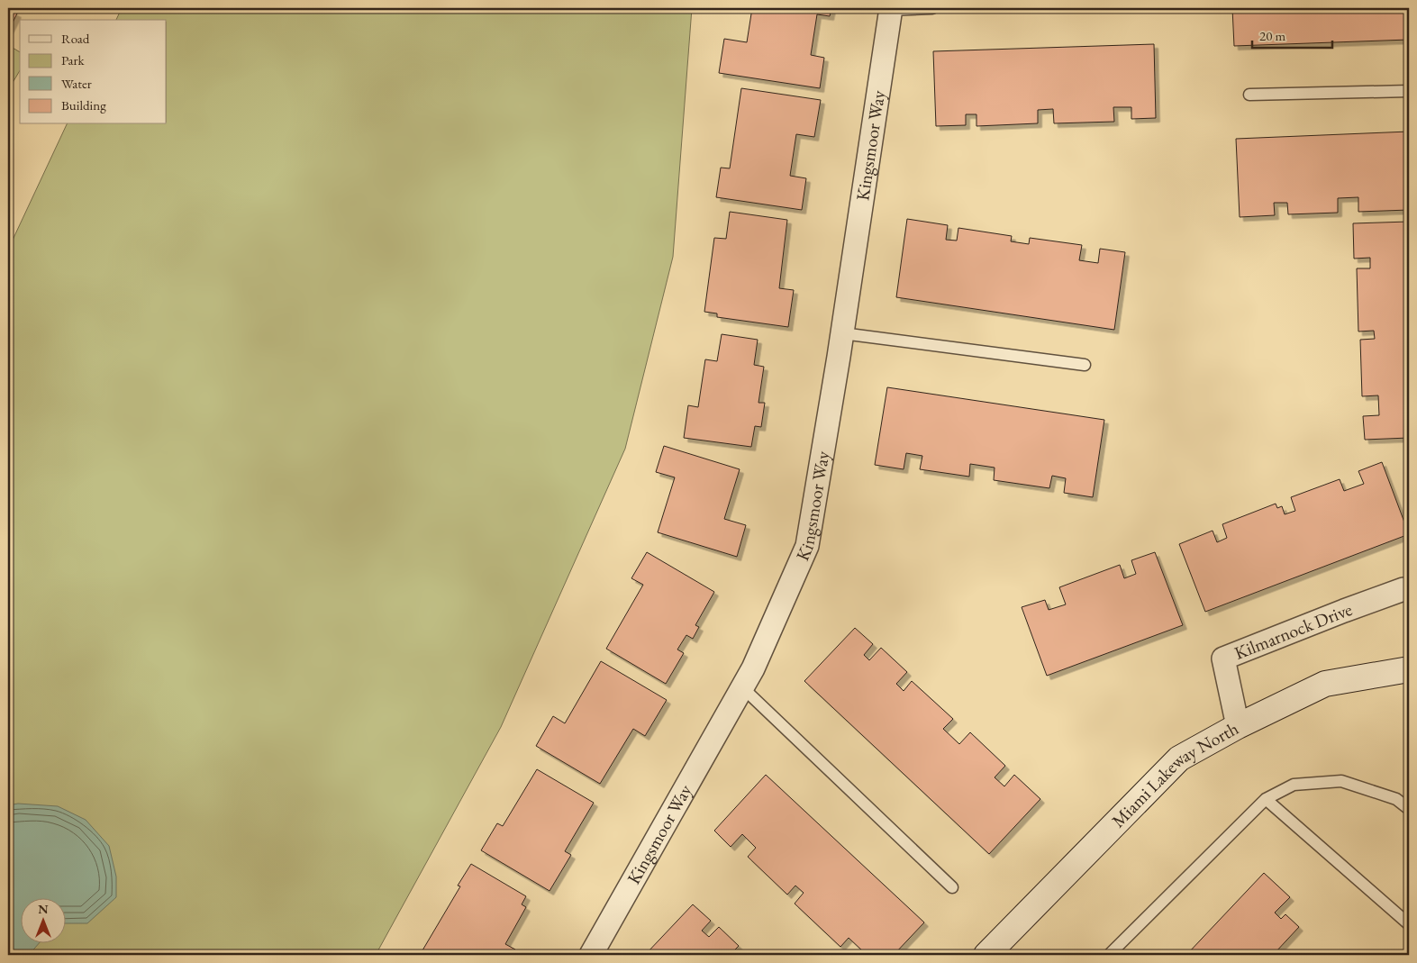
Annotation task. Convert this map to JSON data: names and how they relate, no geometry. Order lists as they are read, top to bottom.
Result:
{
  "streets": {
    "street": ["Kingsmoor Way", "Kilmarnock Drive", "Miami Lakeway North"]
  },
  "crossings": [
    ["Kilmarnock Drive", "Miami Lakeway North"]
  ],
  "legend": [
    "Road",
    "Park",
    "Water",
    "Building"
  ],
  "scale_bar": "20 m",
  "north": "top"
}
